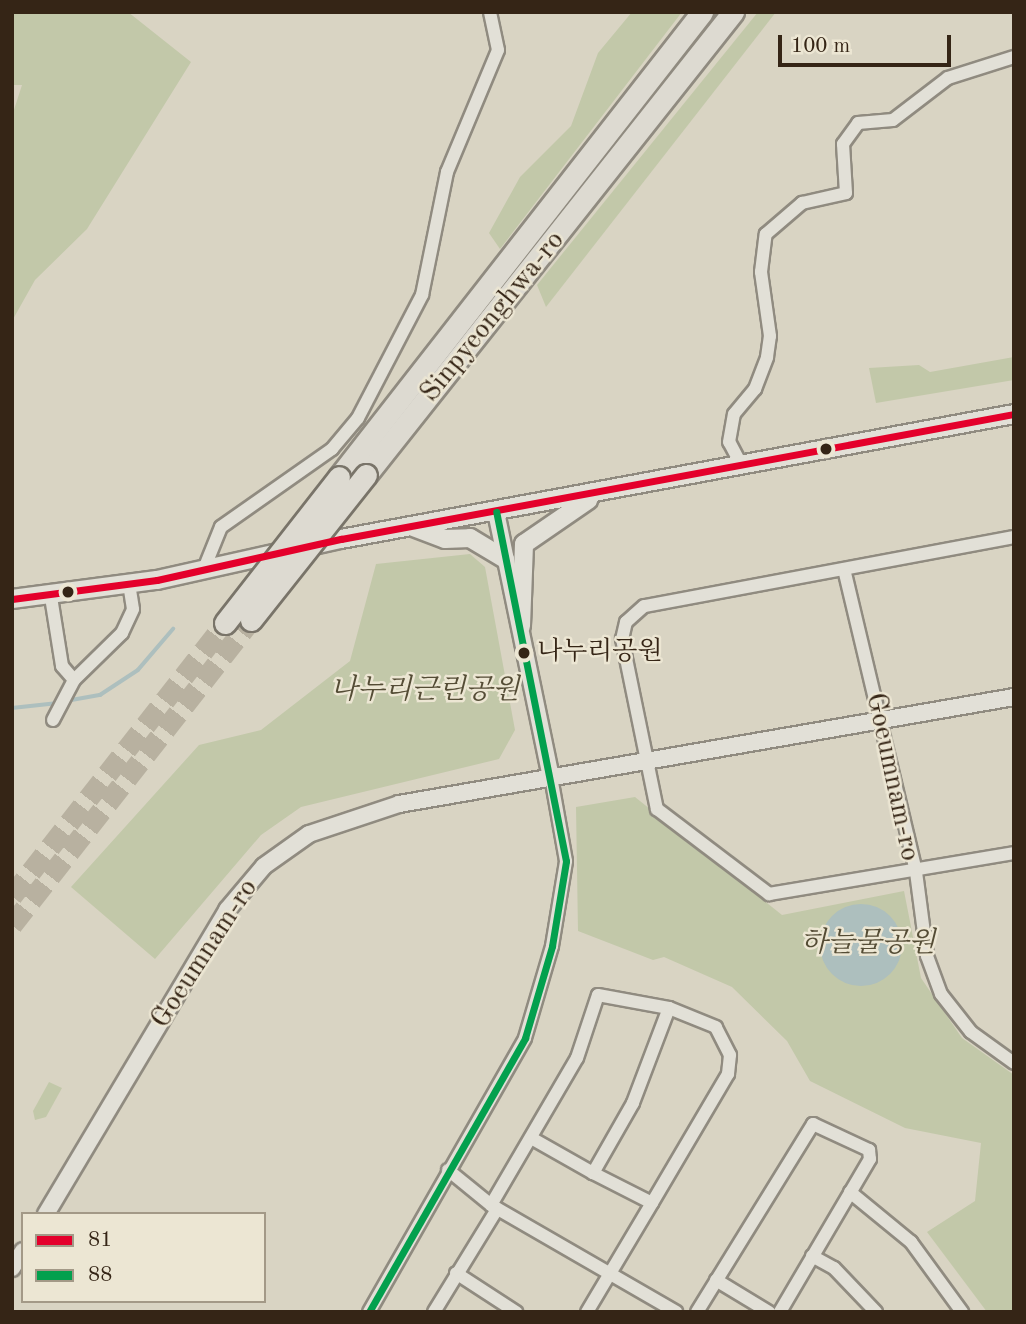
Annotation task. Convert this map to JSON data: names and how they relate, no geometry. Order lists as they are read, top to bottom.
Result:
{
  "streets": {
    "highway": ["Sinpyeonghwa-ro"],
    "street": ["Goeumnam-ro"]
  },
  "parks": ["나누리근린공원", "하늘물공원"],
  "places": ["나누리공원"],
  "lines": ["transit line 81", "transit line 88"],
  "legend": ["81", "88"],
  "scale_bar": "100 m"
}
